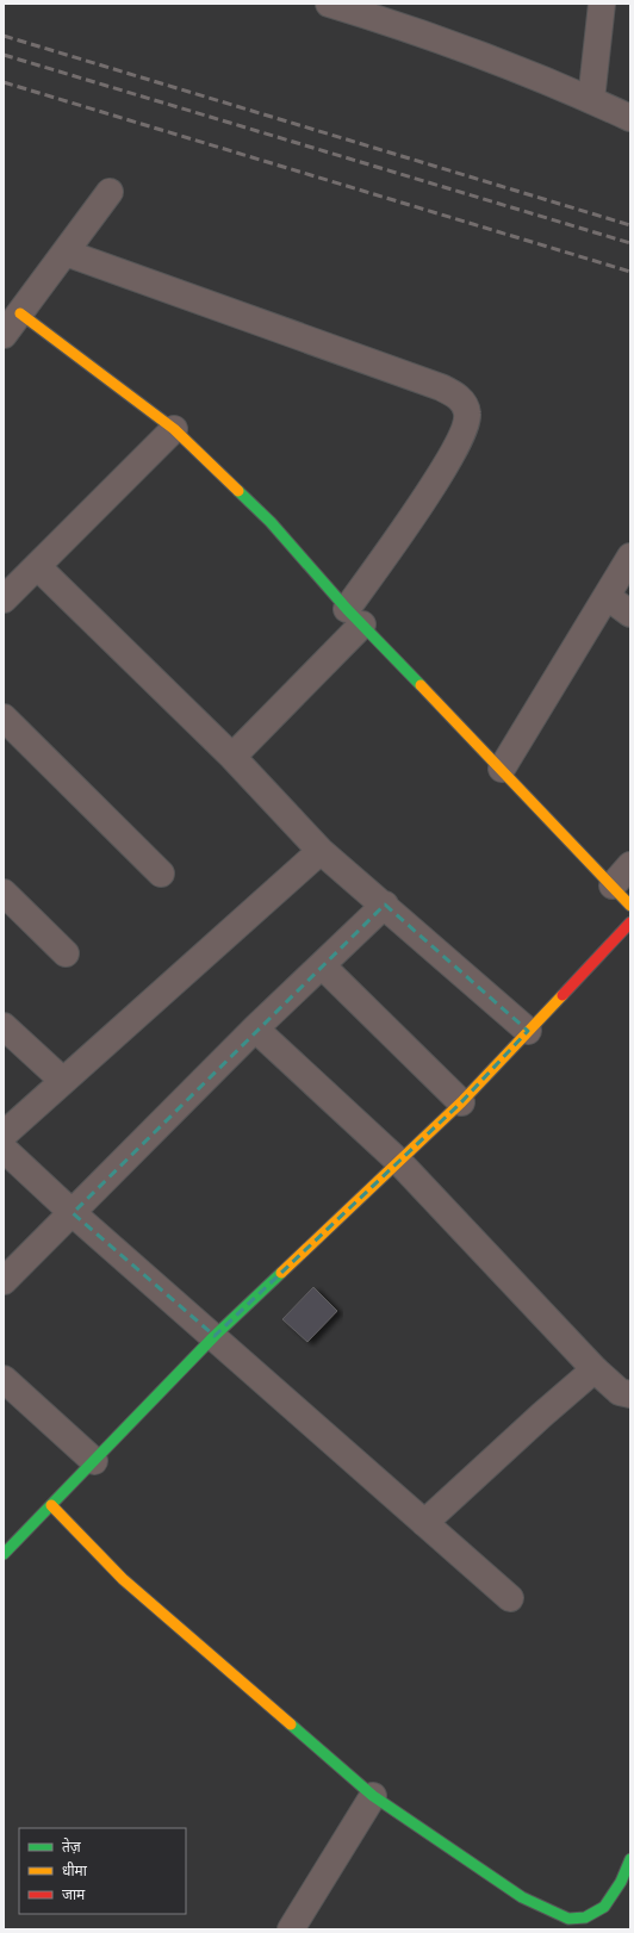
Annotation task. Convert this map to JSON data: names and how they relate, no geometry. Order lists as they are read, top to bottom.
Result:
{
  "legend": ["तेज़", "धीमा", "जाम"]
}
